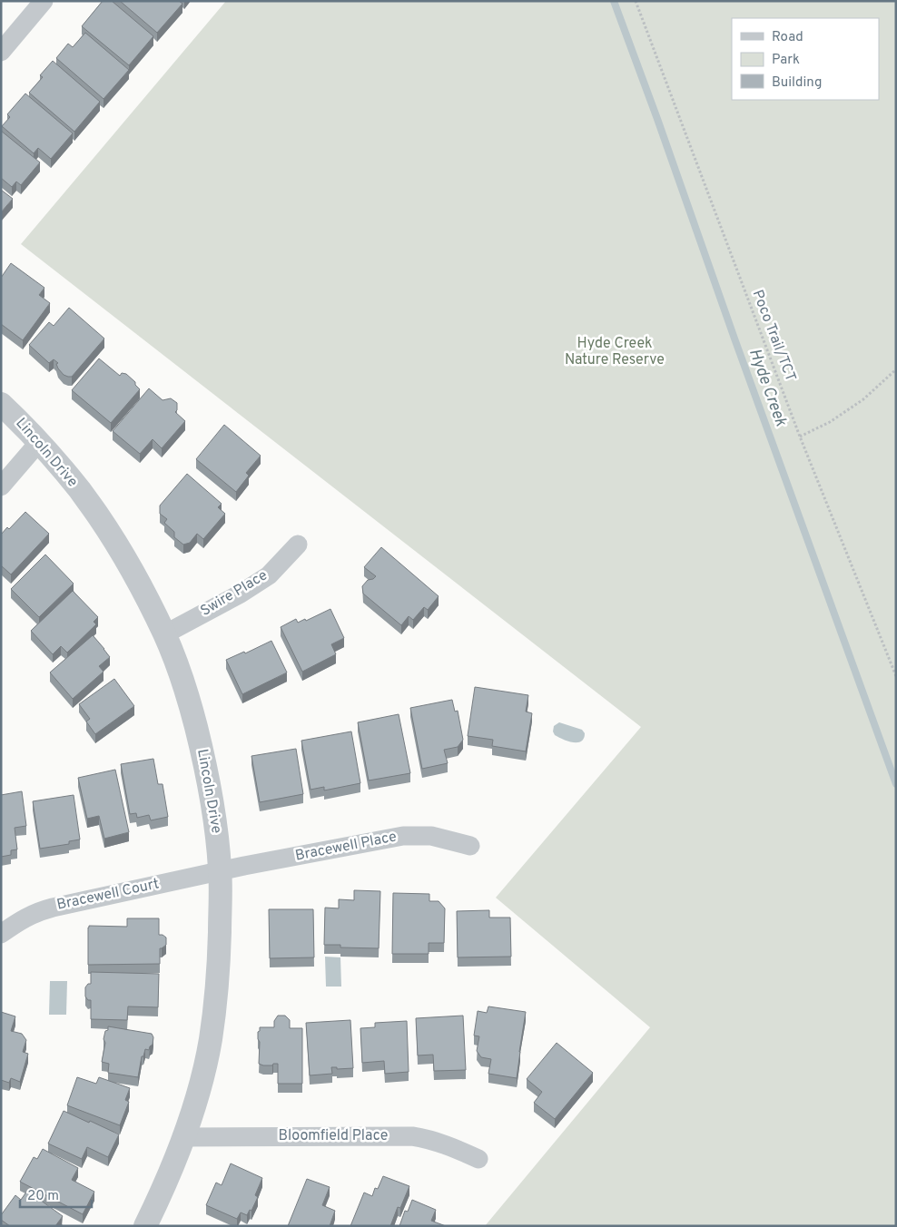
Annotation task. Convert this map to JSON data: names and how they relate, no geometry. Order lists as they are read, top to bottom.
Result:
{
  "streets": {
    "street": [
      "Lincoln Drive",
      "Swire Place",
      "Bracewell Place",
      "Bracewell Court",
      "Bloomfield Place"
    ],
    "path": ["Poco Trail/TCT"]
  },
  "crossings": [
    ["Lincoln Drive", "Swire Place"],
    ["Lincoln Drive", "Bracewell Place"],
    ["Lincoln Drive", "Bracewell Court"],
    ["Lincoln Drive", "Bloomfield Place"],
    ["Bracewell Place", "Bracewell Court"]
  ],
  "water": ["Hyde Creek"],
  "parks": ["Hyde Creek Nature Reserve"],
  "legend": ["Road", "Park", "Building"],
  "scale_bar": "20 m"
}
